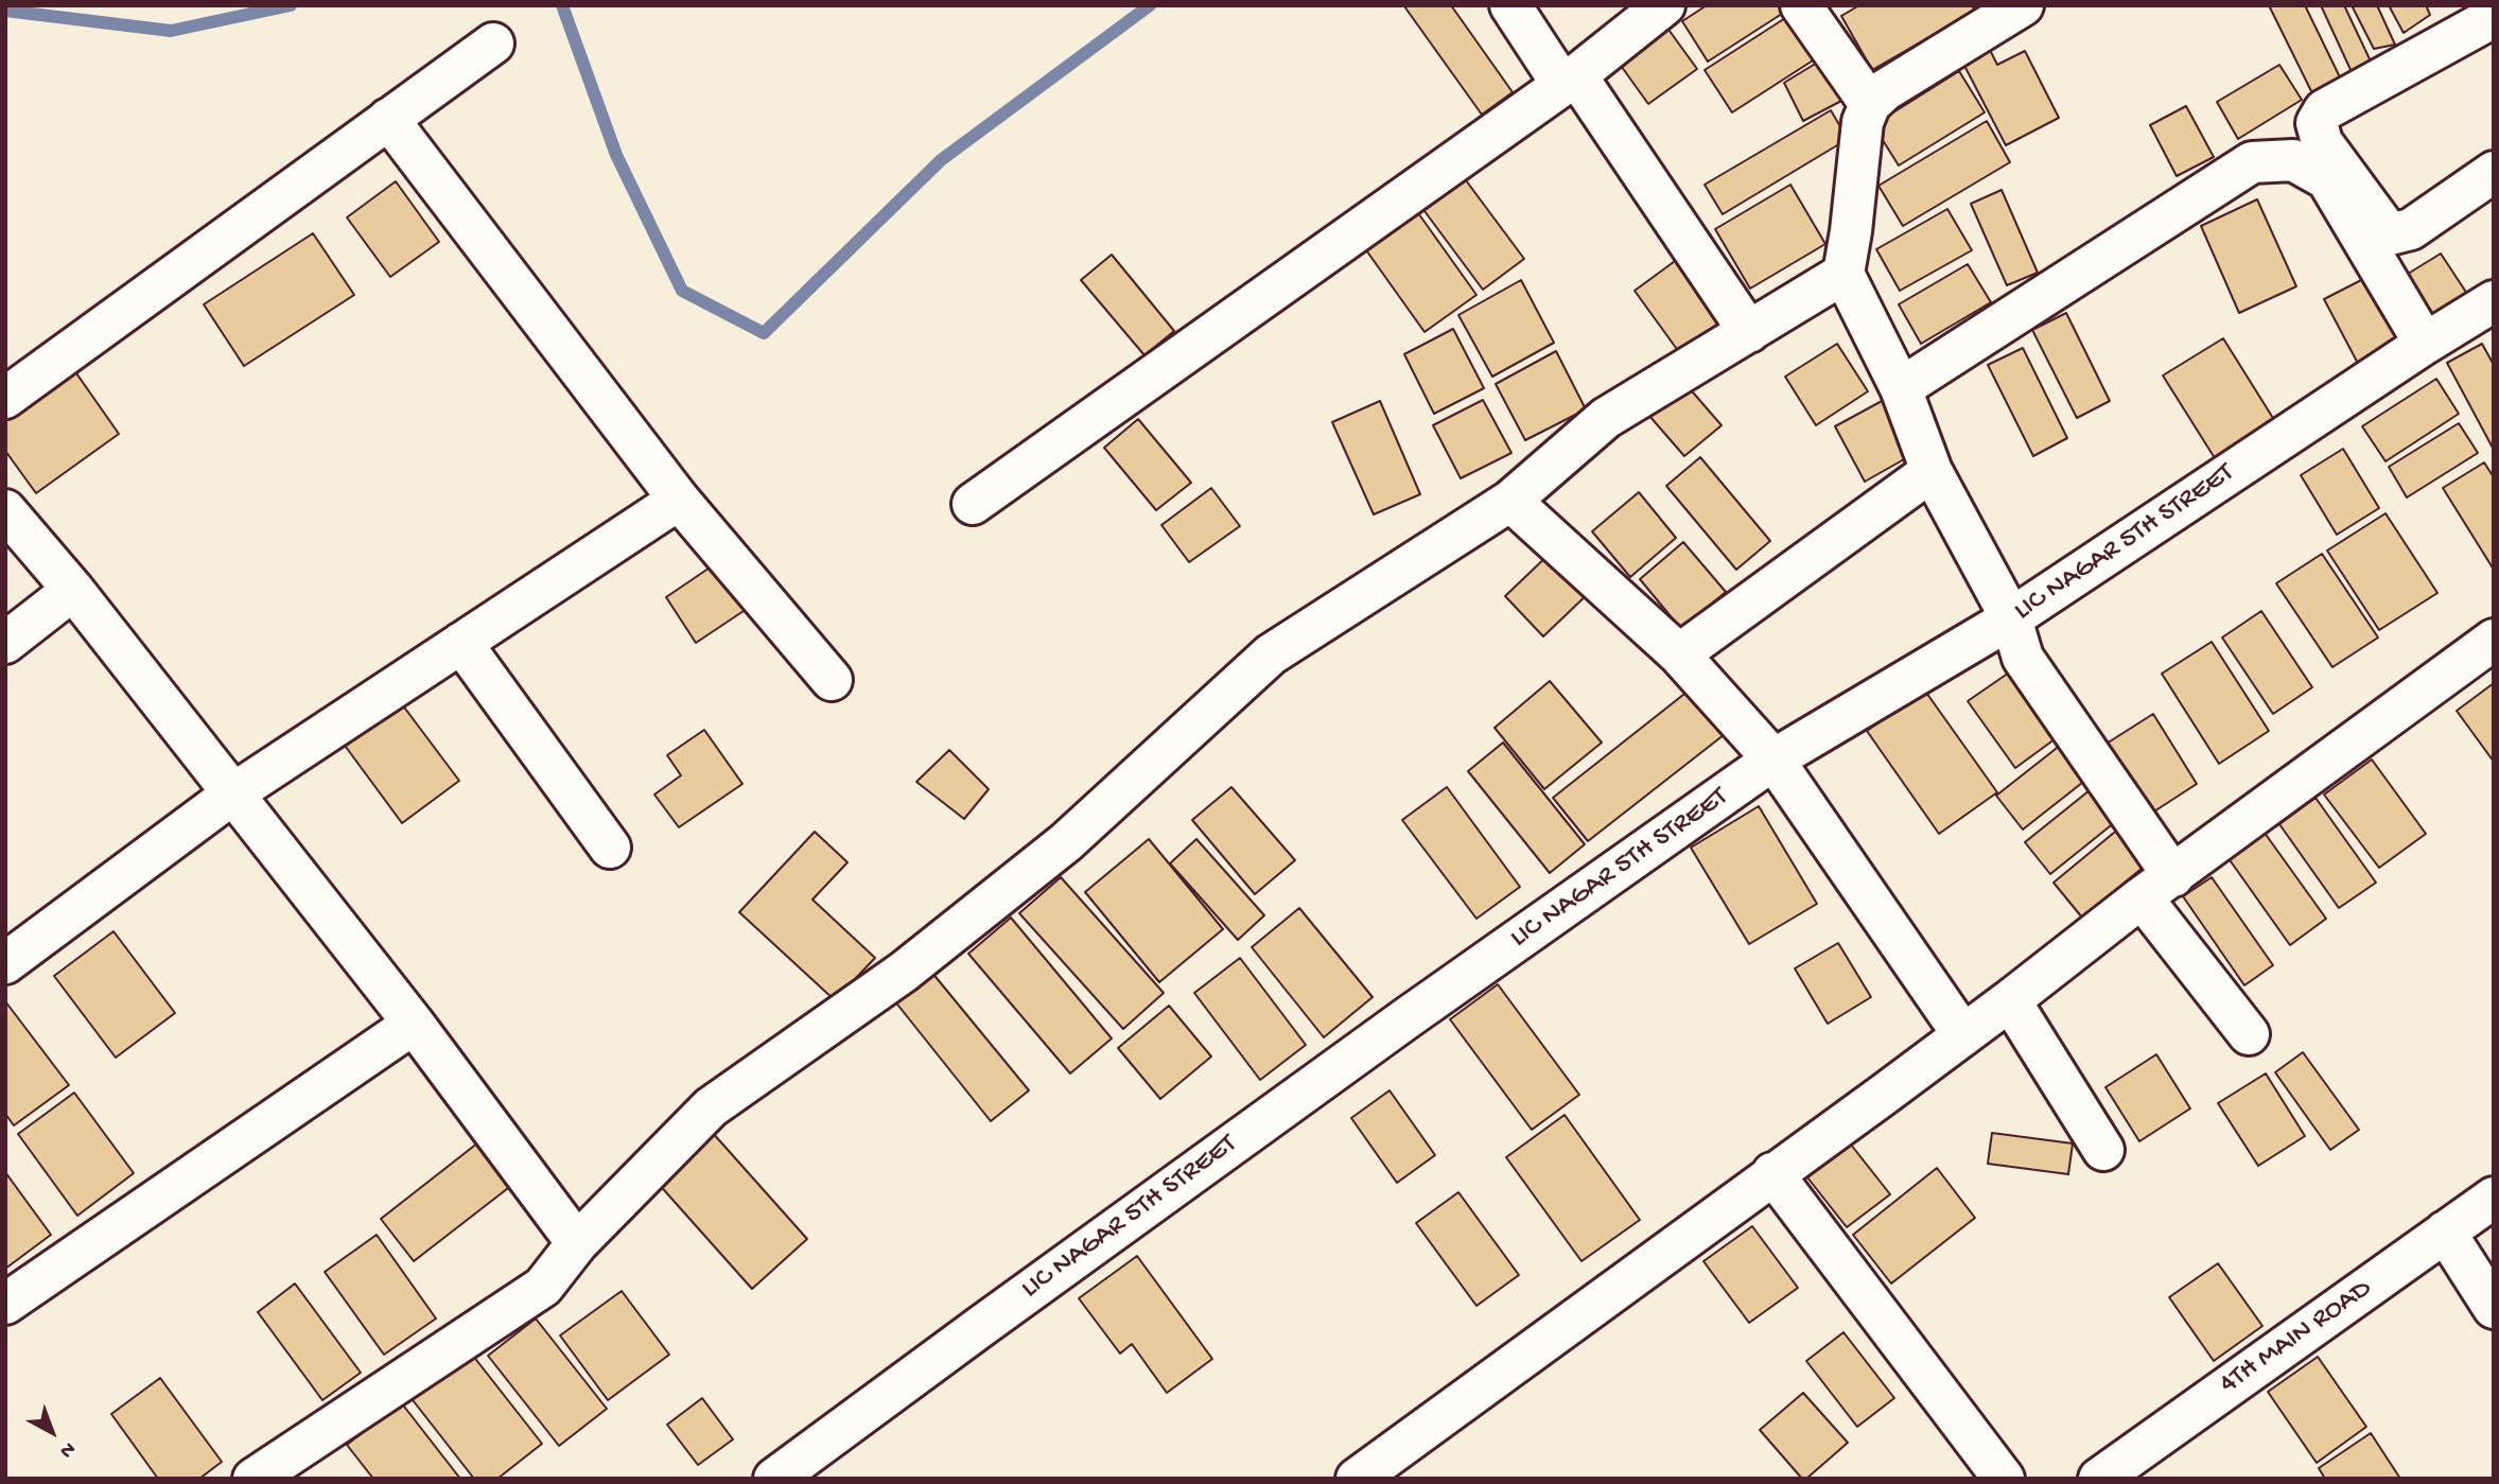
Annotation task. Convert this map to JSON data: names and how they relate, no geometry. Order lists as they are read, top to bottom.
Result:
{
  "streets": {
    "street": ["LIC NAGAR 5TH STREET", "4TH MAIN ROAD"]
  },
  "north": "bottom right"
}
